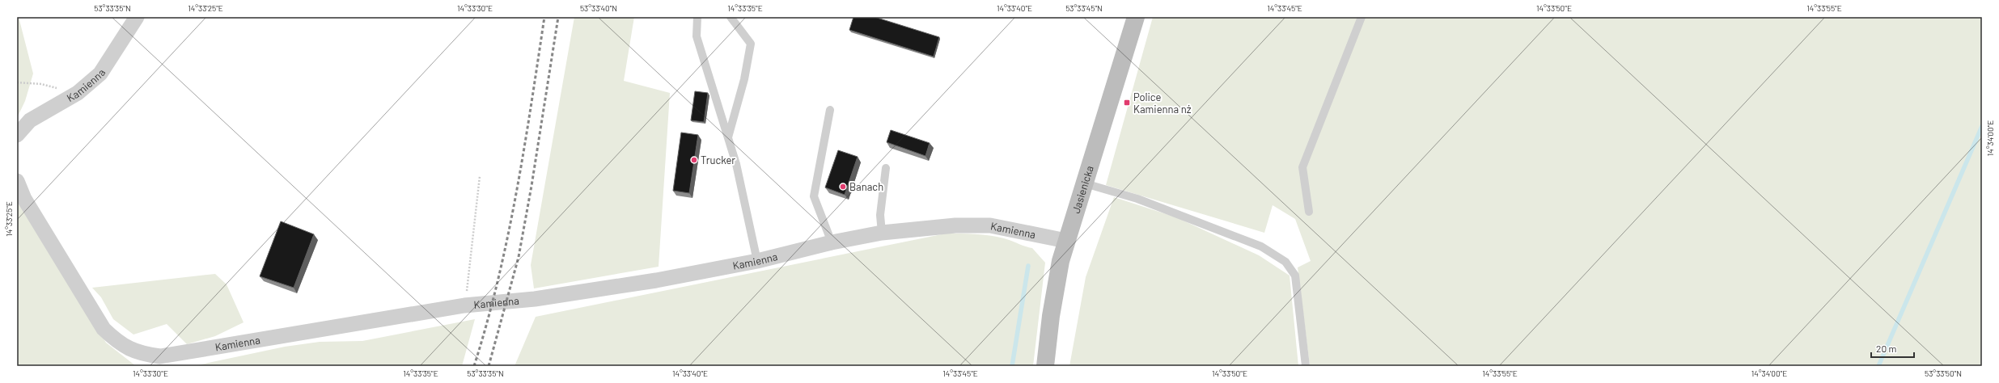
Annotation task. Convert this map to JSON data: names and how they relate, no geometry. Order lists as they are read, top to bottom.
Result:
{
  "streets": {
    "main road": ["Jasienicka"],
    "street": ["Kamienna"]
  },
  "crossings": [
    ["Kamienna", "Jasienicka"]
  ],
  "places": {
    "transit": ["Police Kamienna nż"],
    "other": ["Trucker", "Banach"]
  },
  "scale_bar": "20 m",
  "coordinates": [
    "53°33'35\"N",
    "14°33'25\"E",
    "14°33'30\"E",
    "53°33'40\"N",
    "14°33'35\"E",
    "14°33'40\"E",
    "53°33'45\"N",
    "14°33'45\"E",
    "14°33'50\"E",
    "14°33'55\"E",
    "14°34'00\"E",
    "53°33'50\"N"
  ]
}
